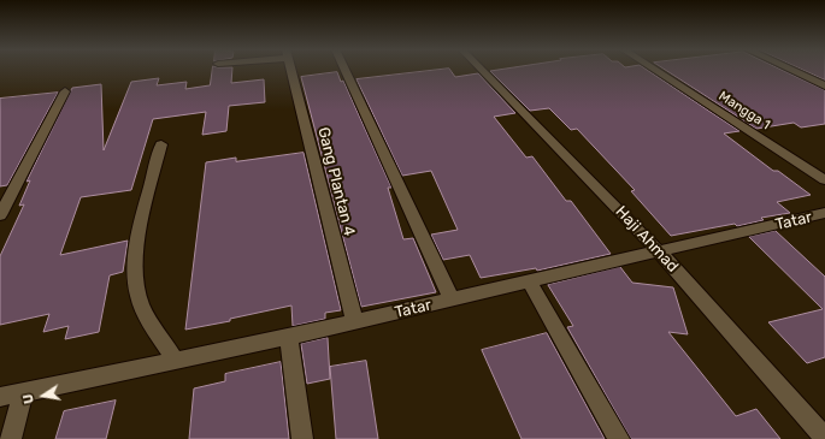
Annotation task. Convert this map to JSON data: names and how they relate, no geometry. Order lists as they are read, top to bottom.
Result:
{
  "streets": {
    "street": [
      "Mangga 1",
      "Gang Plantan 4",
      "Tatar",
      "Haji Ahmad"
    ]
  },
  "crossings": [
    ["Gang Plantan 4", "Tatar"],
    ["Tatar", "Haji Ahmad"]
  ],
  "north": "left"
}
